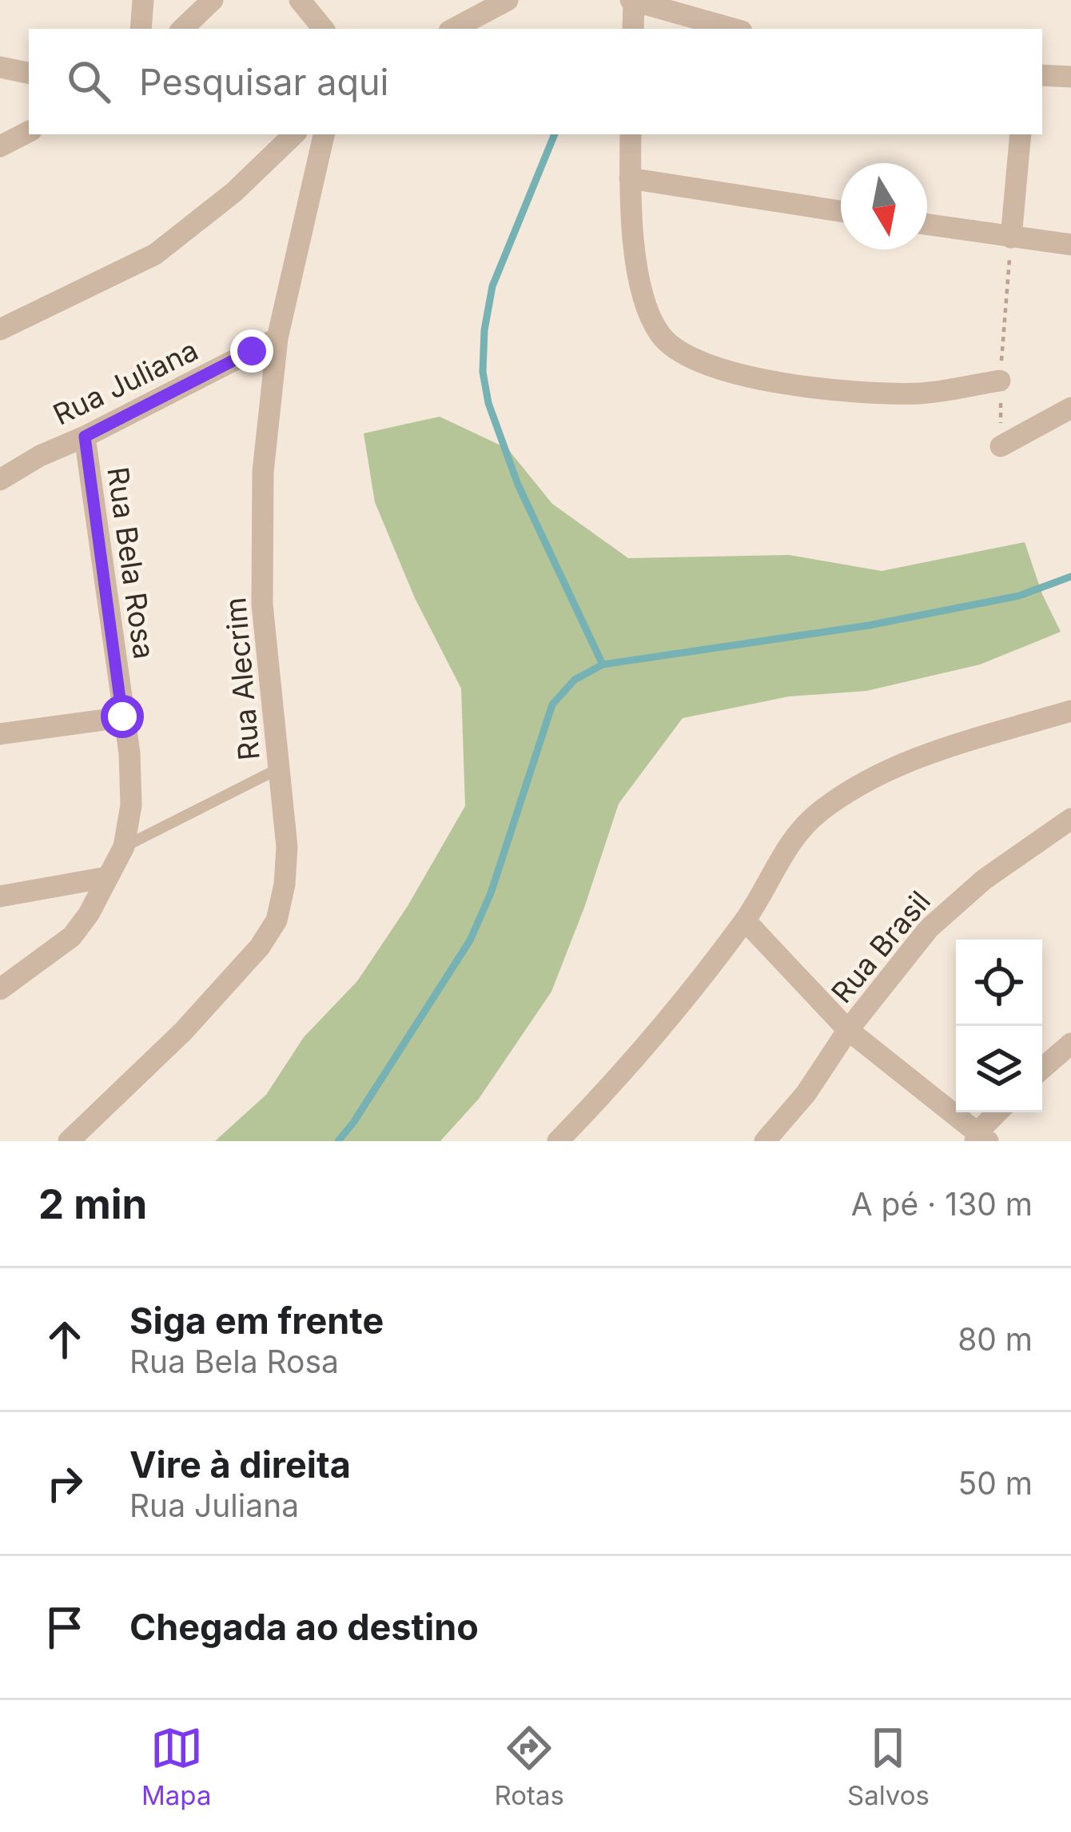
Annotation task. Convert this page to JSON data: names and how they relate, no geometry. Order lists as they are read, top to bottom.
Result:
{
  "streets": {
    "street": [
      "Rua Juliana",
      "Rua Bela Rosa",
      "Rua Alecrim",
      "Rua Brasil"
    ]
  },
  "crossings": [
    ["Rua Juliana", "Rua Bela Rosa"],
    ["Rua Juliana", "Rua Alecrim"]
  ],
  "north": "bottom",
  "page": {
    "search": "Pesquisar aqui",
    "heading": ["2 min", "A pé · 130 m"],
    "list": [
      ["Siga em frente", "Rua Bela Rosa", "80 m"],
      ["Vire à direita", "Rua Juliana", "50 m"],
      "Chegada ao destino"
    ],
    "nav": ["Mapa", "Rotas", "Salvos"]
  }
}
